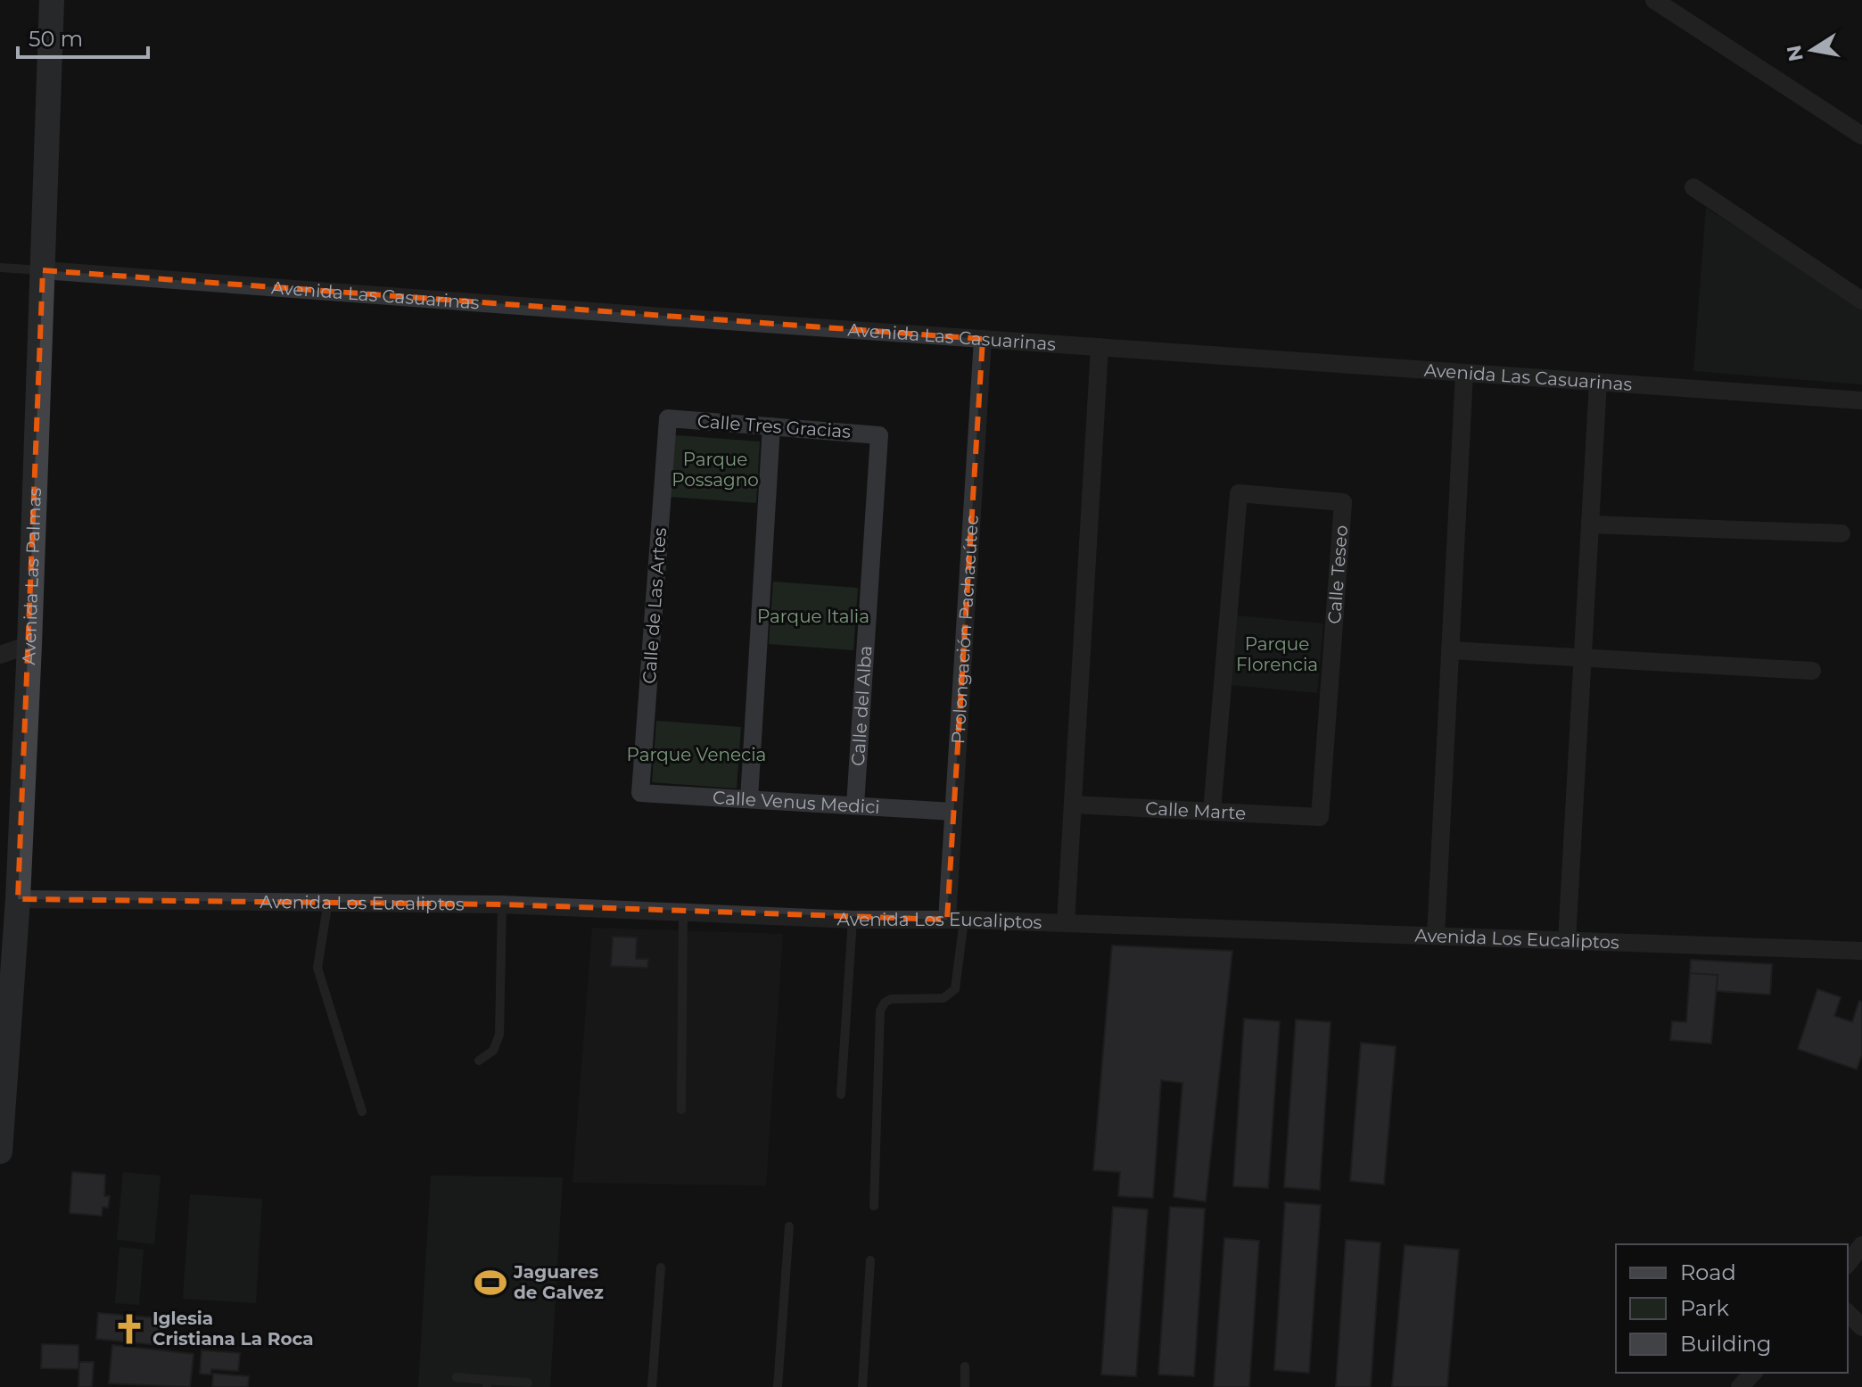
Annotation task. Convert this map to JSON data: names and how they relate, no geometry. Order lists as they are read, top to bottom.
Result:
{
  "streets": {
    "main road": ["Avenida Las Palmas"],
    "street": [
      "Avenida Las Casuarinas",
      "Calle Tres Gracias",
      "Calle Teseo",
      "Calle de Las Artes",
      "Prolongación Pachacútec",
      "Calle del Alba",
      "Calle Venus Medici",
      "Calle Marte",
      "Avenida Los Eucaliptos"
    ]
  },
  "crossings": [
    ["Avenida Las Casuarinas", "Avenida Las Palmas"],
    ["Avenida Las Casuarinas", "Prolongación Pachacútec"],
    ["Calle Tres Gracias", "Calle de Las Artes"],
    ["Calle Tres Gracias", "Calle del Alba"],
    ["Calle Teseo", "Calle Marte"],
    ["Avenida Las Palmas", "Avenida Los Eucaliptos"],
    ["Calle de Las Artes", "Calle Venus Medici"],
    ["Prolongación Pachacútec", "Calle Venus Medici"],
    ["Prolongación Pachacútec", "Avenida Los Eucaliptos"],
    ["Calle del Alba", "Calle Venus Medici"]
  ],
  "parks": [
    "Parque Possagno",
    "Parque Italia",
    "Parque Florencia",
    "Parque Venecia"
  ],
  "places": {
    "sports": ["Jaguares de Galvez"],
    "church": ["Iglesia Cristiana La Roca"]
  },
  "legend": ["Road", "Park", "Building"],
  "scale_bar": "50 m",
  "north": "left"
}
